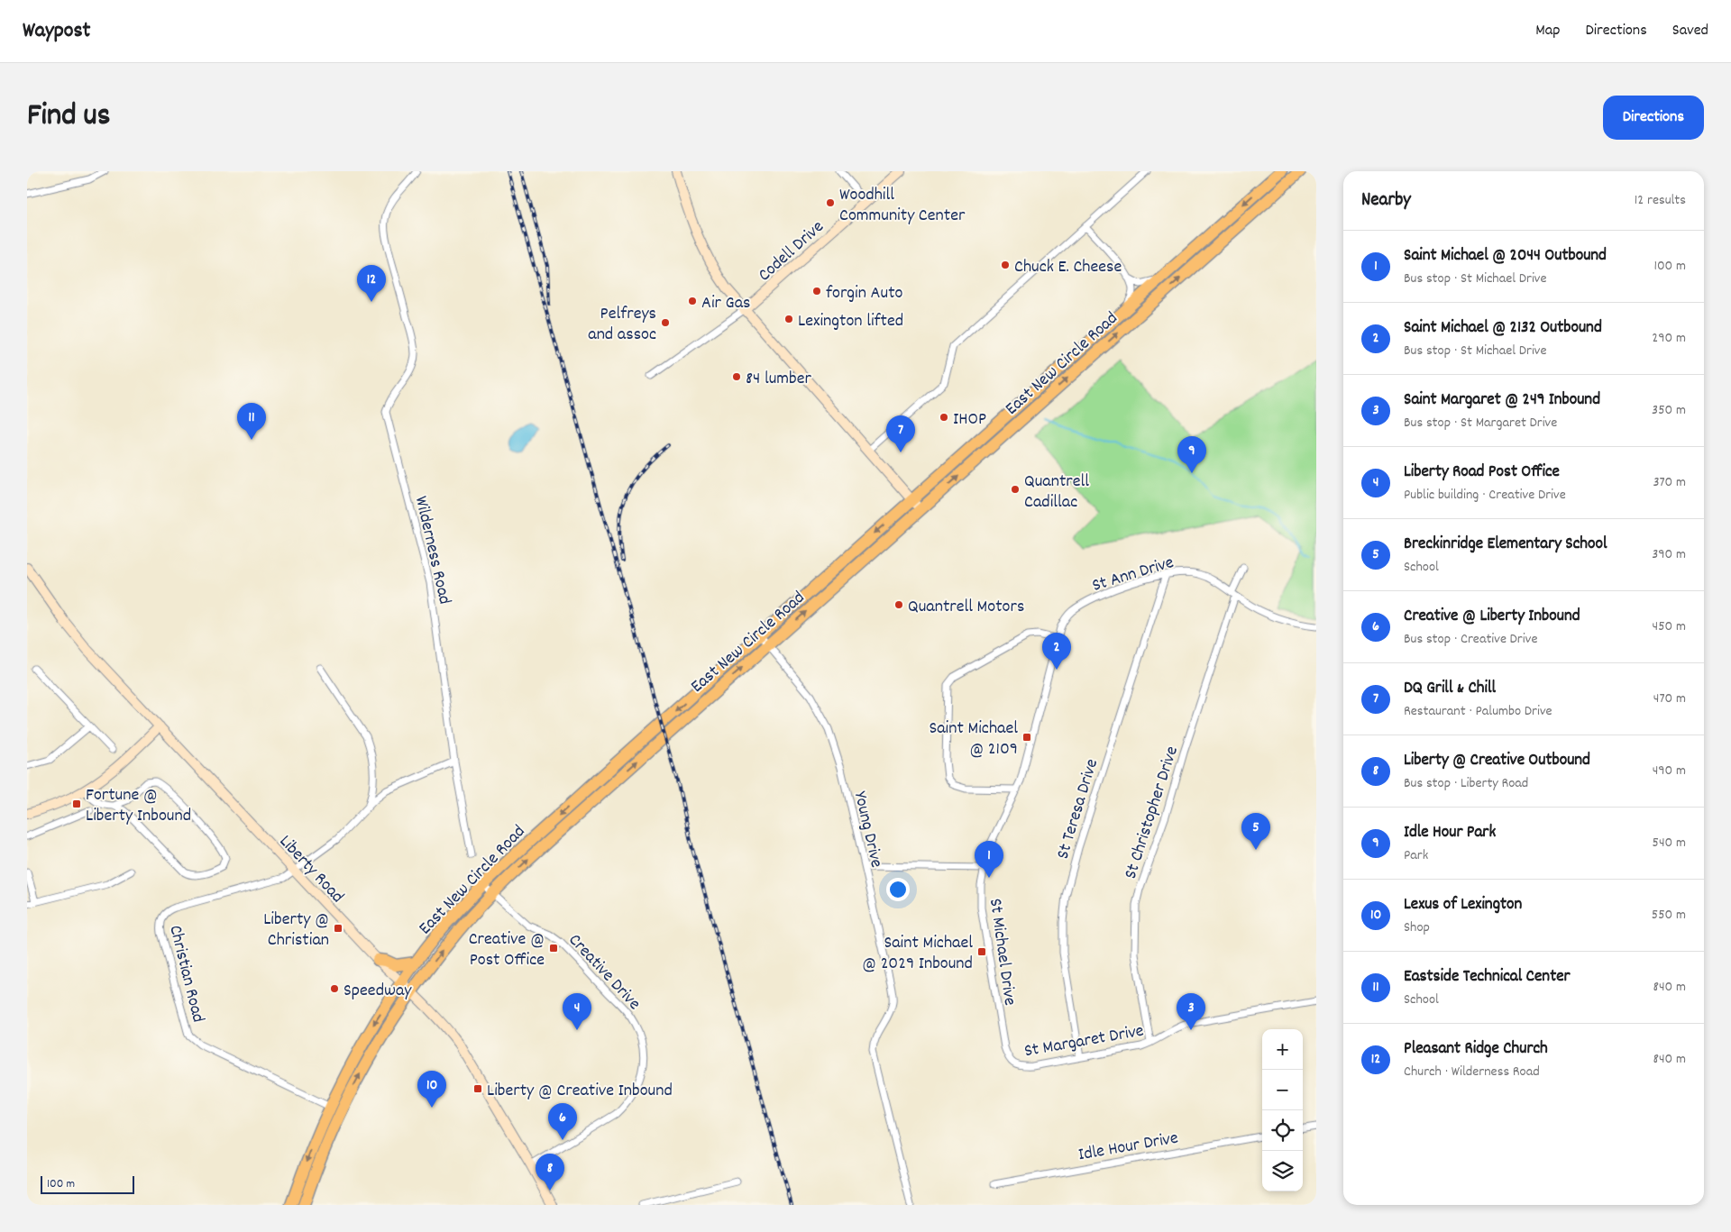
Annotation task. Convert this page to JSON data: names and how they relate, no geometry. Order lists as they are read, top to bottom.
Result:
{
  "streets": {
    "highway": ["East New Circle Road"],
    "main road": ["Codell Drive", "Liberty Road"],
    "street": [
      "Wilderness Road",
      "St Ann Drive",
      "St Teresa Drive",
      "St Christopher Drive",
      "Young Drive",
      "St Michael Drive",
      "Creative Drive",
      "Christian Road",
      "St Margaret Drive",
      "Idle Hour Drive"
    ]
  },
  "crossings": [
    ["East New Circle Road", "Young Drive"],
    ["East New Circle Road", "Liberty Road"],
    ["East New Circle Road", "Creative Drive"],
    ["East New Circle Road", "Christian Road"],
    ["St Ann Drive", "St Teresa Drive"],
    ["St Ann Drive", "St Christopher Drive"],
    ["St Ann Drive", "St Michael Drive"],
    ["St Teresa Drive", "St Margaret Drive"],
    ["St Christopher Drive", "St Margaret Drive"],
    ["Liberty Road", "Creative Drive"],
    ["Liberty Road", "Christian Road"],
    ["St Michael Drive", "St Margaret Drive"]
  ],
  "places": {
    "other": [
      "Woodhill Community Center",
      "Chuck E. Cheese",
      "forgin Auto",
      "Air Gas",
      "Lexington lifted",
      "Pelfreys and assoc",
      "84 lumber",
      "IHOP",
      "Quantrell Cadillac",
      "Quantrell Motors",
      "Speedway"
    ],
    "transit": [
      "Saint Michael @ 2109",
      "Fortune @ Liberty Inbound",
      "Liberty @ Christian",
      "Creative @ Post Office",
      "Saint Michael @ 2029 Inbound",
      "Liberty @ Creative Inbound"
    ]
  },
  "scale_bar": "100 m",
  "page": {
    "header": "Waypost",
    "nav": ["Map", "Directions", "Saved"],
    "title": "Find us",
    "buttons": "Directions",
    "heading": ["Nearby", "12 results"],
    "list": [
      {
        "mark": "1",
        "name": "Saint Michael @ 2044 Outbound",
        "note": "Bus stop · St Michael Drive",
        "value": "100 m"
      },
      {
        "mark": "2",
        "name": "Saint Michael @ 2132 Outbound",
        "note": "Bus stop · St Michael Drive",
        "value": "290 m"
      },
      {
        "mark": "3",
        "name": "Saint Margaret @ 249 Inbound",
        "note": "Bus stop · St Margaret Drive",
        "value": "350 m"
      },
      {
        "mark": "4",
        "name": "Liberty Road Post Office",
        "note": "Public building · Creative Drive",
        "value": "370 m"
      },
      {
        "mark": "5",
        "name": "Breckinridge Elementary School",
        "note": "School",
        "value": "390 m"
      },
      {
        "mark": "6",
        "name": "Creative @ Liberty Inbound",
        "note": "Bus stop · Creative Drive",
        "value": "450 m"
      },
      {
        "mark": "7",
        "name": "DQ Grill & Chill",
        "note": "Restaurant · Palumbo Drive",
        "value": "470 m"
      },
      {
        "mark": "8",
        "name": "Liberty @ Creative Outbound",
        "note": "Bus stop · Liberty Road",
        "value": "490 m"
      },
      {
        "mark": "9",
        "name": "Idle Hour Park",
        "note": "Park",
        "value": "540 m"
      },
      {
        "mark": "10",
        "name": "Lexus of Lexington",
        "note": "Shop",
        "value": "550 m"
      },
      {
        "mark": "11",
        "name": "Eastside Technical Center",
        "note": "School",
        "value": "840 m"
      },
      {
        "mark": "12",
        "name": "Pleasant Ridge Church",
        "note": "Church · Wilderness Road",
        "value": "840 m"
      }
    ],
    "pins": [
      "12",
      "11",
      "7",
      "9",
      "2",
      "5",
      "1",
      "3",
      "4",
      "10",
      "6",
      "8"
    ],
    "map_buttons": ["+", "−"],
    "scale": "100 m"
  }
}
